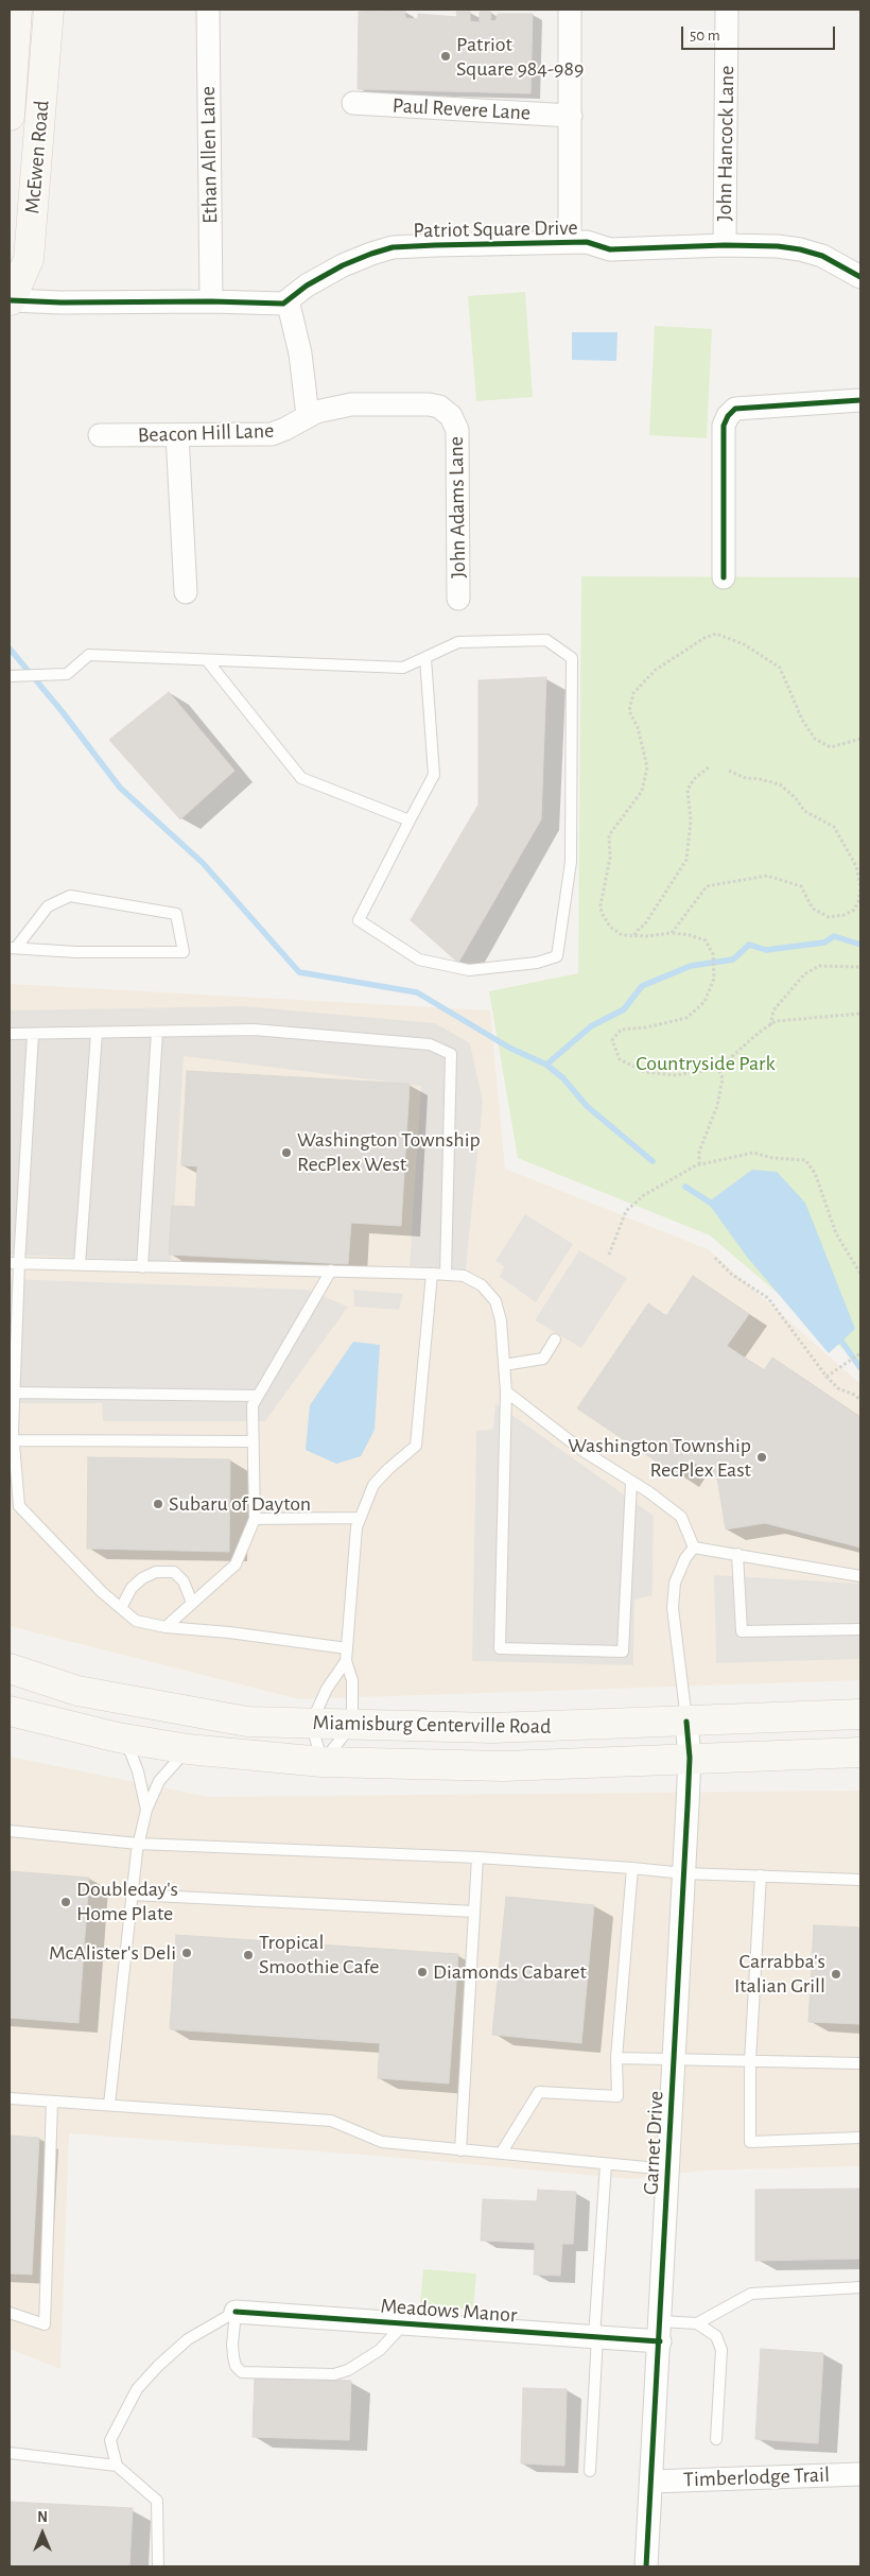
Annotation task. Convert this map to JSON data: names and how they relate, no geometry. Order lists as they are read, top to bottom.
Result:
{
  "streets": {
    "main road": ["McEwen Road", "Miamisburg Centerville Road"],
    "street": [
      "Paul Revere Lane",
      "John Hancock Lane",
      "Ethan Allen Lane",
      "Patriot Square Drive",
      "Beacon Hill Lane",
      "John Adams Lane",
      "Garnet Drive",
      "Meadows Manor",
      "Timberlodge Trail"
    ]
  },
  "crossings": [
    ["John Hancock Lane", "Patriot Square Drive"],
    ["Beacon Hill Lane", "John Adams Lane"],
    ["Miamisburg Centerville Road", "Garnet Drive"],
    ["Garnet Drive", "Meadows Manor"],
    ["Garnet Drive", "Timberlodge Trail"]
  ],
  "parks": ["Countryside Park"],
  "places": [
    "Patriot Square 984-989",
    "Washington Township RecPlex West",
    "Washington Township RecPlex East",
    "Subaru of Dayton",
    "Doubleday's Home Plate",
    "McAlister's Deli",
    "Tropical Smoothie Cafe",
    "Diamonds Cabaret",
    "Carrabba's Italian Grill"
  ],
  "scale_bar": "50 m",
  "north": "top"
}
